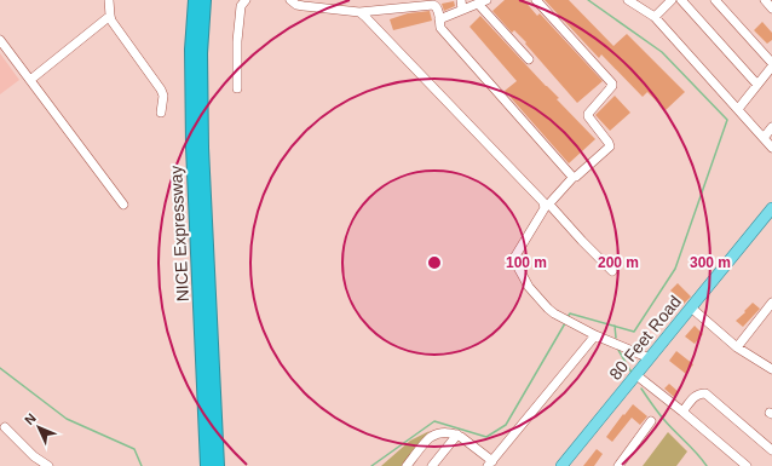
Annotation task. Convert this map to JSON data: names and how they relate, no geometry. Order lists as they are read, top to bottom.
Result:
{
  "streets": {
    "highway": ["NICE Expressway"],
    "main road": ["80 Feet Road"]
  },
  "north": "top left",
  "rings": ["100 m", "200 m", "300 m"]
}
